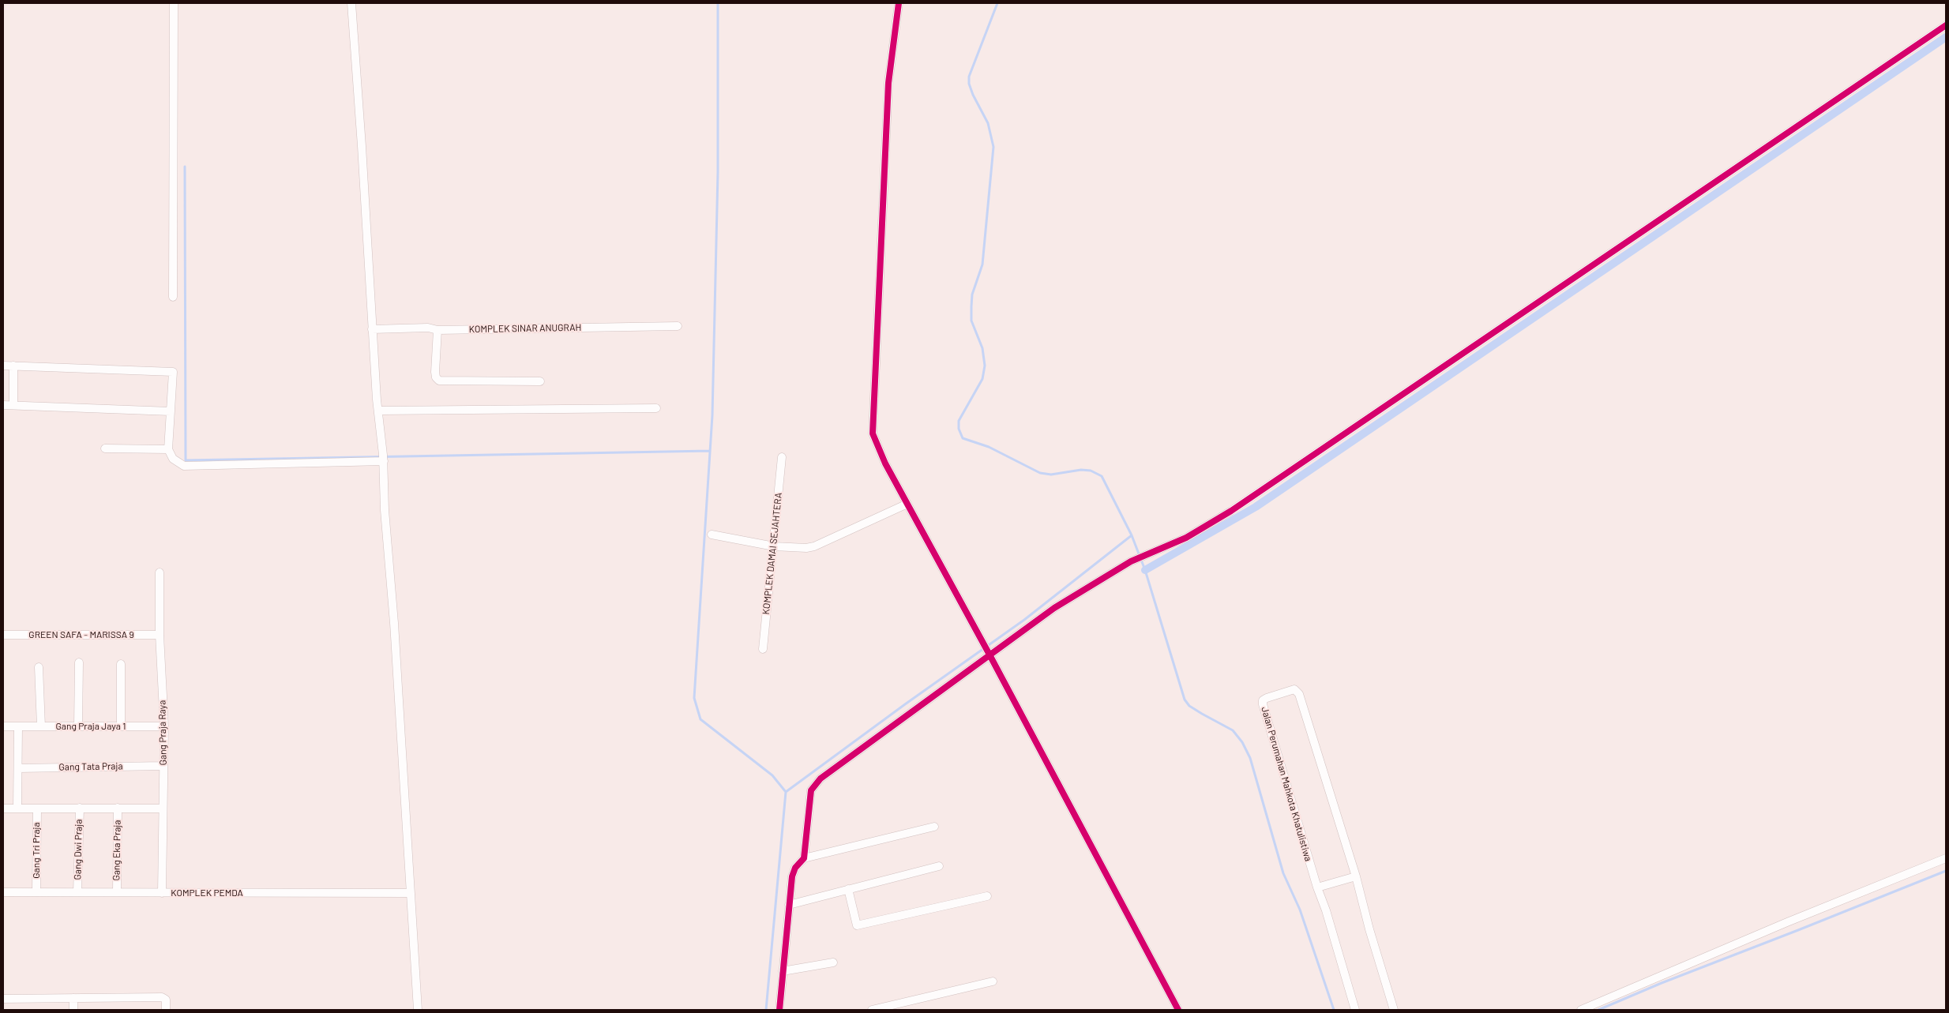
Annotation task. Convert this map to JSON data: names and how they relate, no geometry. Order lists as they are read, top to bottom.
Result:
{
  "streets": {
    "street": [
      "KOMPLEK SINAR ANUGRAH",
      "KOMPLEK DAMAI SEJAHTERA",
      "GREEN SAFA - MARISSA 9",
      "Gang Praja Jaya 1",
      "Gang Praja Raya",
      "Gang Tata Praja",
      "Jalan Perumahan Mahkota Khatulistiwa",
      "Gang Dwi Praja",
      "Gang Tri Praja",
      "Gang Eka Praja",
      "KOMPLEK PEMDA"
    ]
  },
  "crossings": [
    ["GREEN SAFA - MARISSA 9", "Gang Praja Raya"],
    ["Gang Praja Jaya 1", "Gang Praja Raya"],
    ["Gang Praja Raya", "Gang Tata Praja"],
    ["Gang Praja Raya", "KOMPLEK PEMDA"],
    ["Gang Dwi Praja", "KOMPLEK PEMDA"],
    ["Gang Tri Praja", "KOMPLEK PEMDA"],
    ["Gang Eka Praja", "KOMPLEK PEMDA"]
  ]
}
